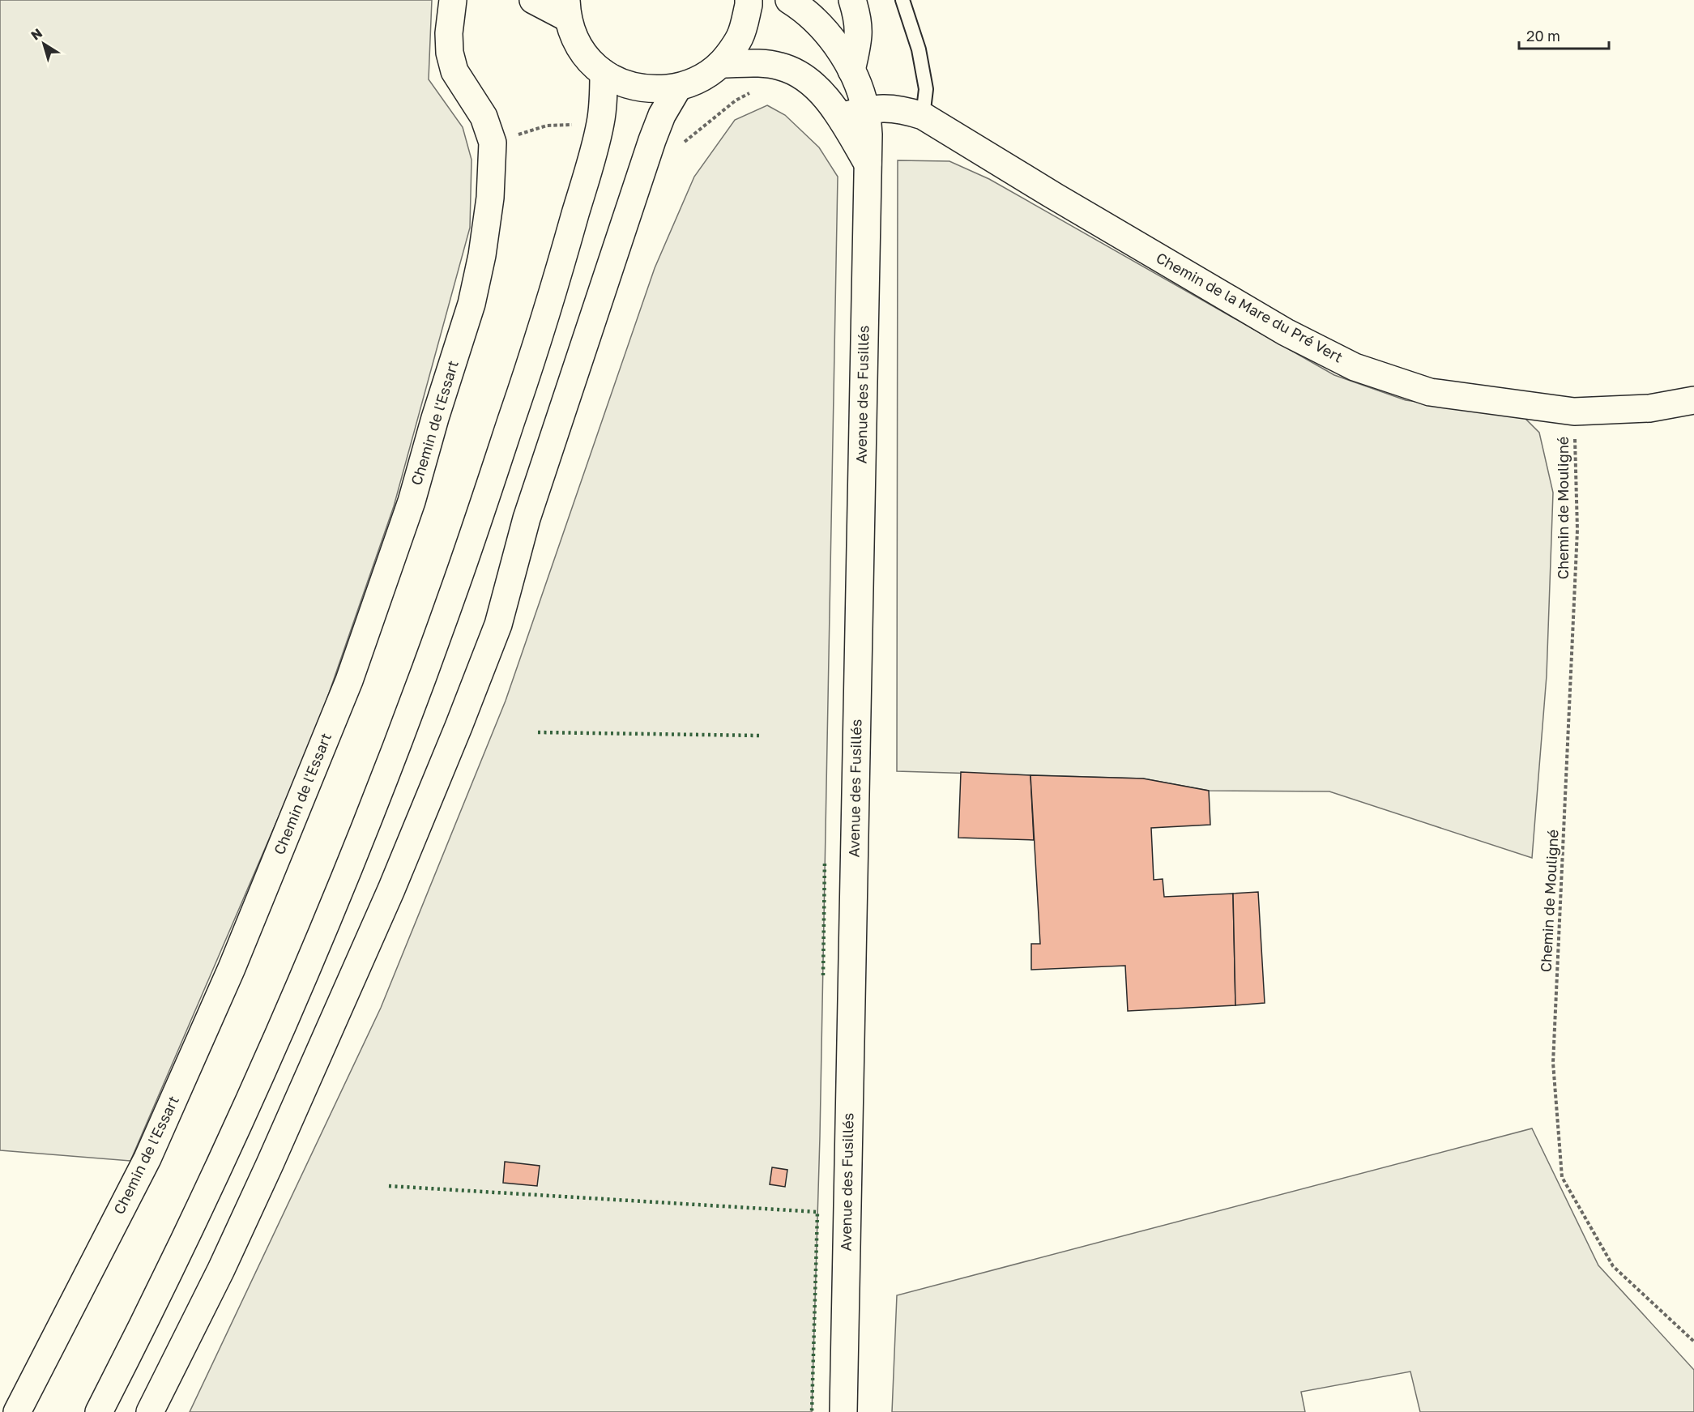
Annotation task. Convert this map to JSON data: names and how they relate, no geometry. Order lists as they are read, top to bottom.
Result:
{
  "streets": {
    "main road": ["Chemin de la Mare du Pré Vert", "Avenue des Fusillés", "Chemin de l'Essart"],
    "path": ["Chemin de Mouligné"]
  },
  "crossings": [
    ["Chemin de la Mare du Pré Vert", "Avenue des Fusillés"],
    ["Chemin de la Mare du Pré Vert", "Chemin de Mouligné"]
  ],
  "scale_bar": "20 m",
  "north": "top left"
}
